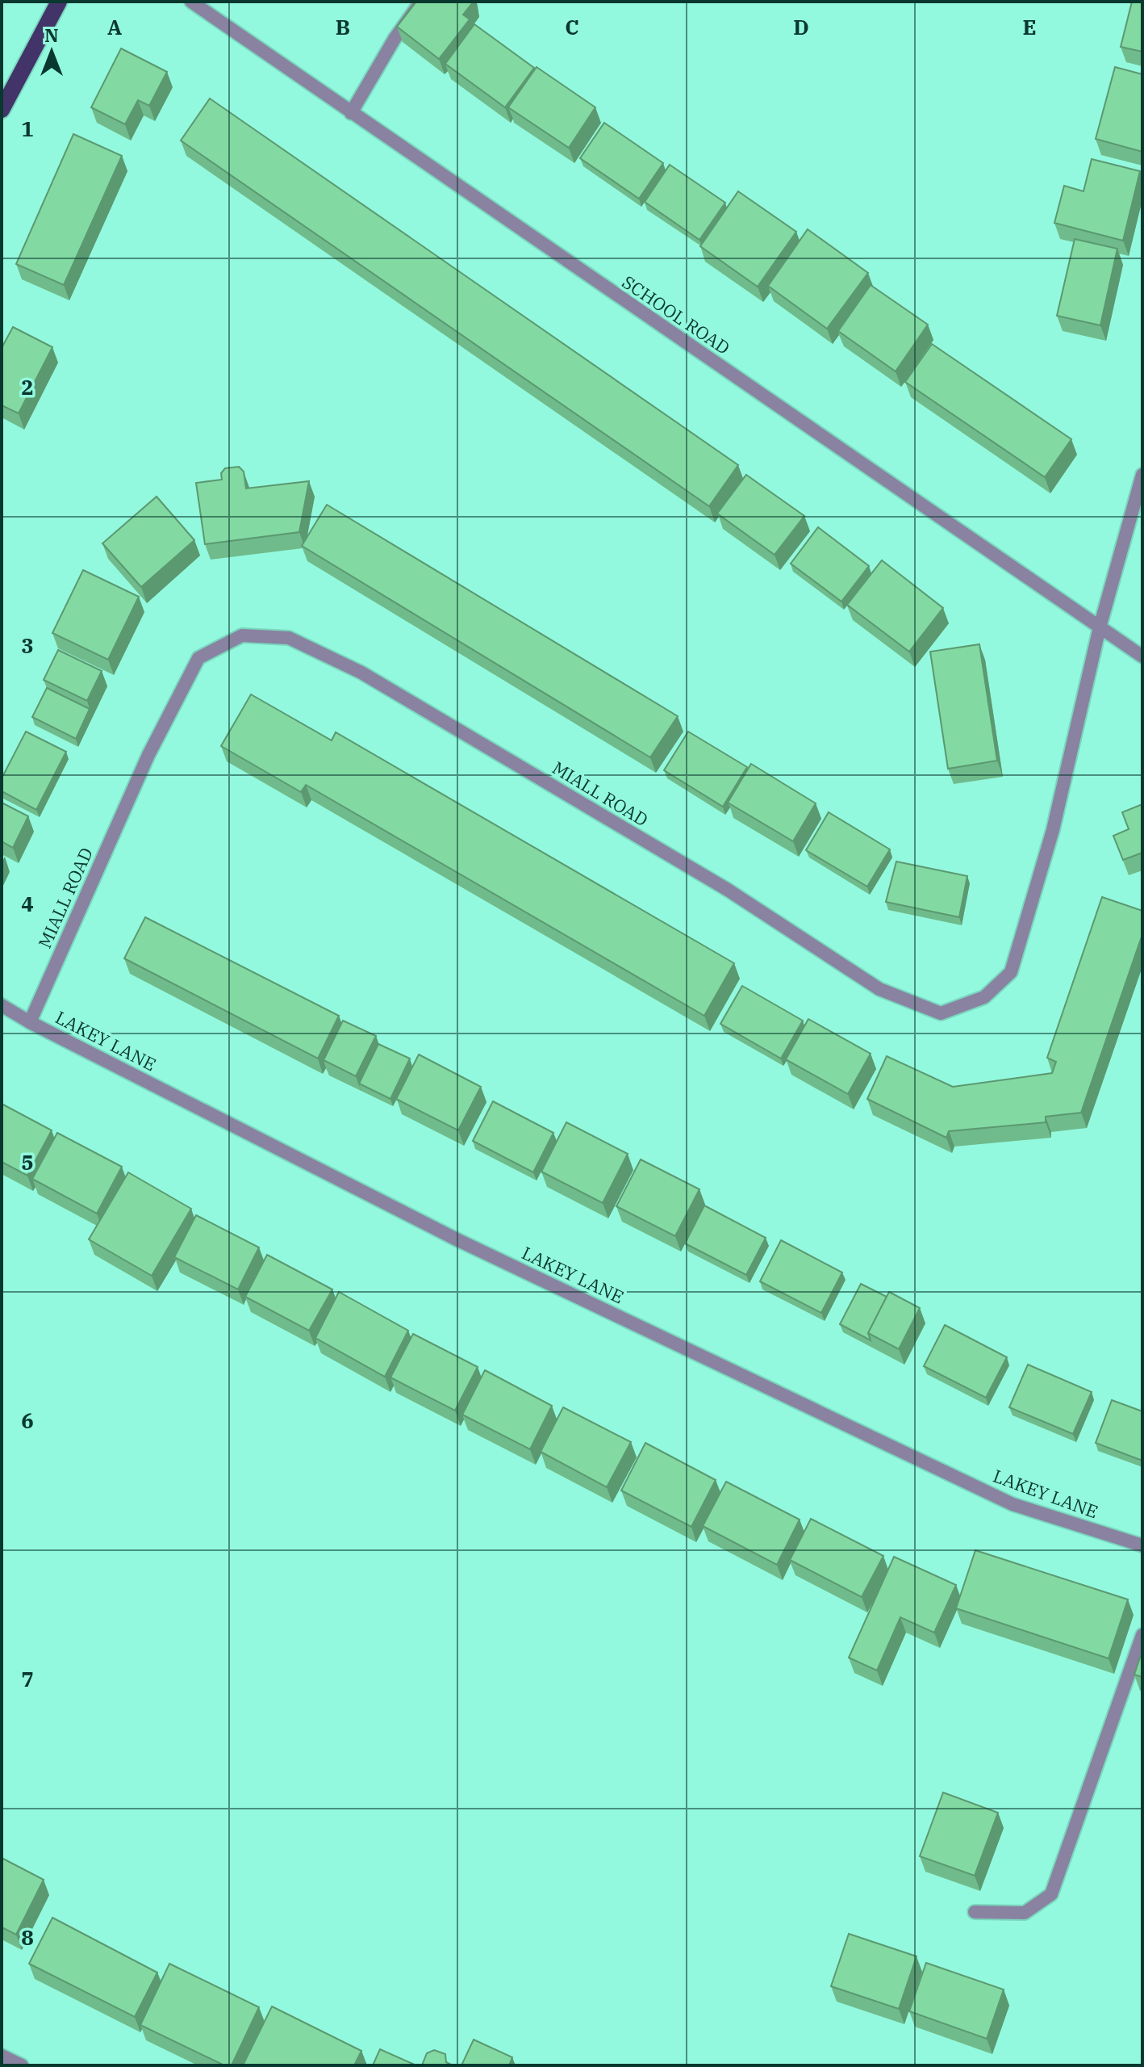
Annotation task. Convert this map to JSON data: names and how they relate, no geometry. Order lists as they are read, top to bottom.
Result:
{
  "streets": {
    "street": ["SCHOOL ROAD", "MIALL ROAD", "LAKEY LANE"]
  },
  "crossings": [
    ["SCHOOL ROAD", "MIALL ROAD"],
    ["MIALL ROAD", "LAKEY LANE"]
  ],
  "north": "top",
  "grid": {
    "columns": [
      "A",
      "B",
      "C",
      "D",
      "E"
    ],
    "rows": [
      "1",
      "2",
      "3",
      "4",
      "5",
      "6",
      "7",
      "8"
    ]
  }
}
